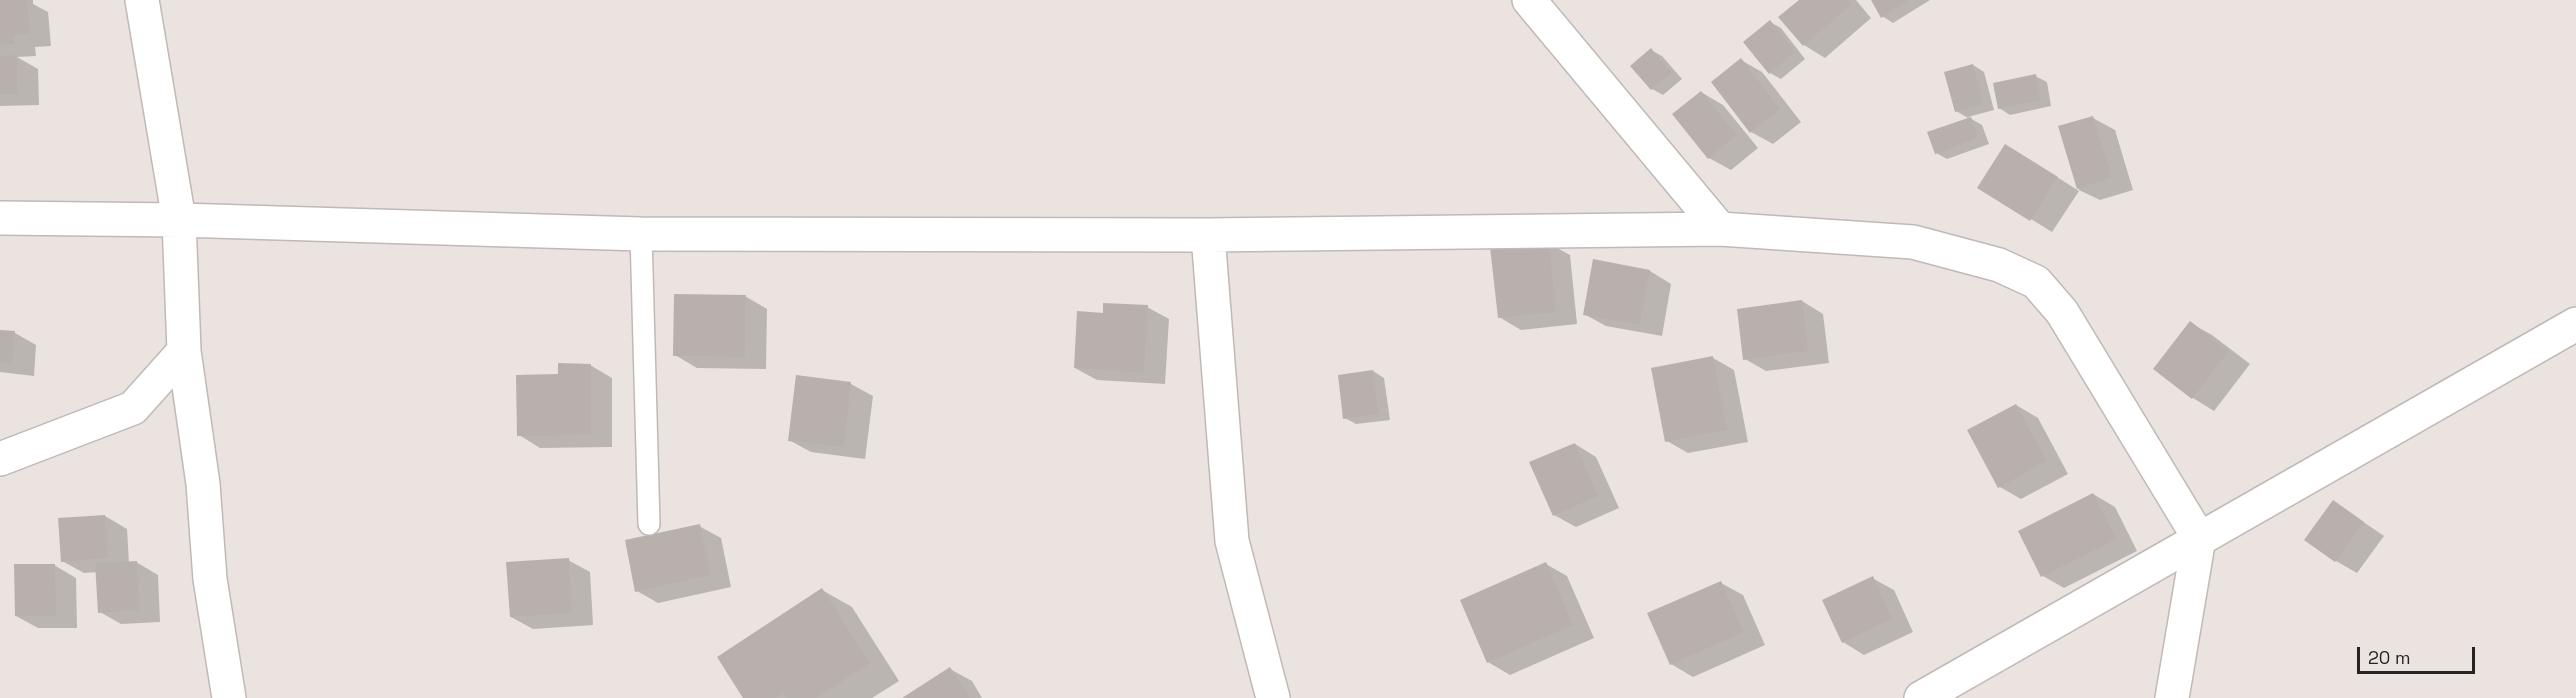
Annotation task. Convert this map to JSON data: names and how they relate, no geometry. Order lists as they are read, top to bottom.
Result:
{
  "scale_bar": "20 m"
}
